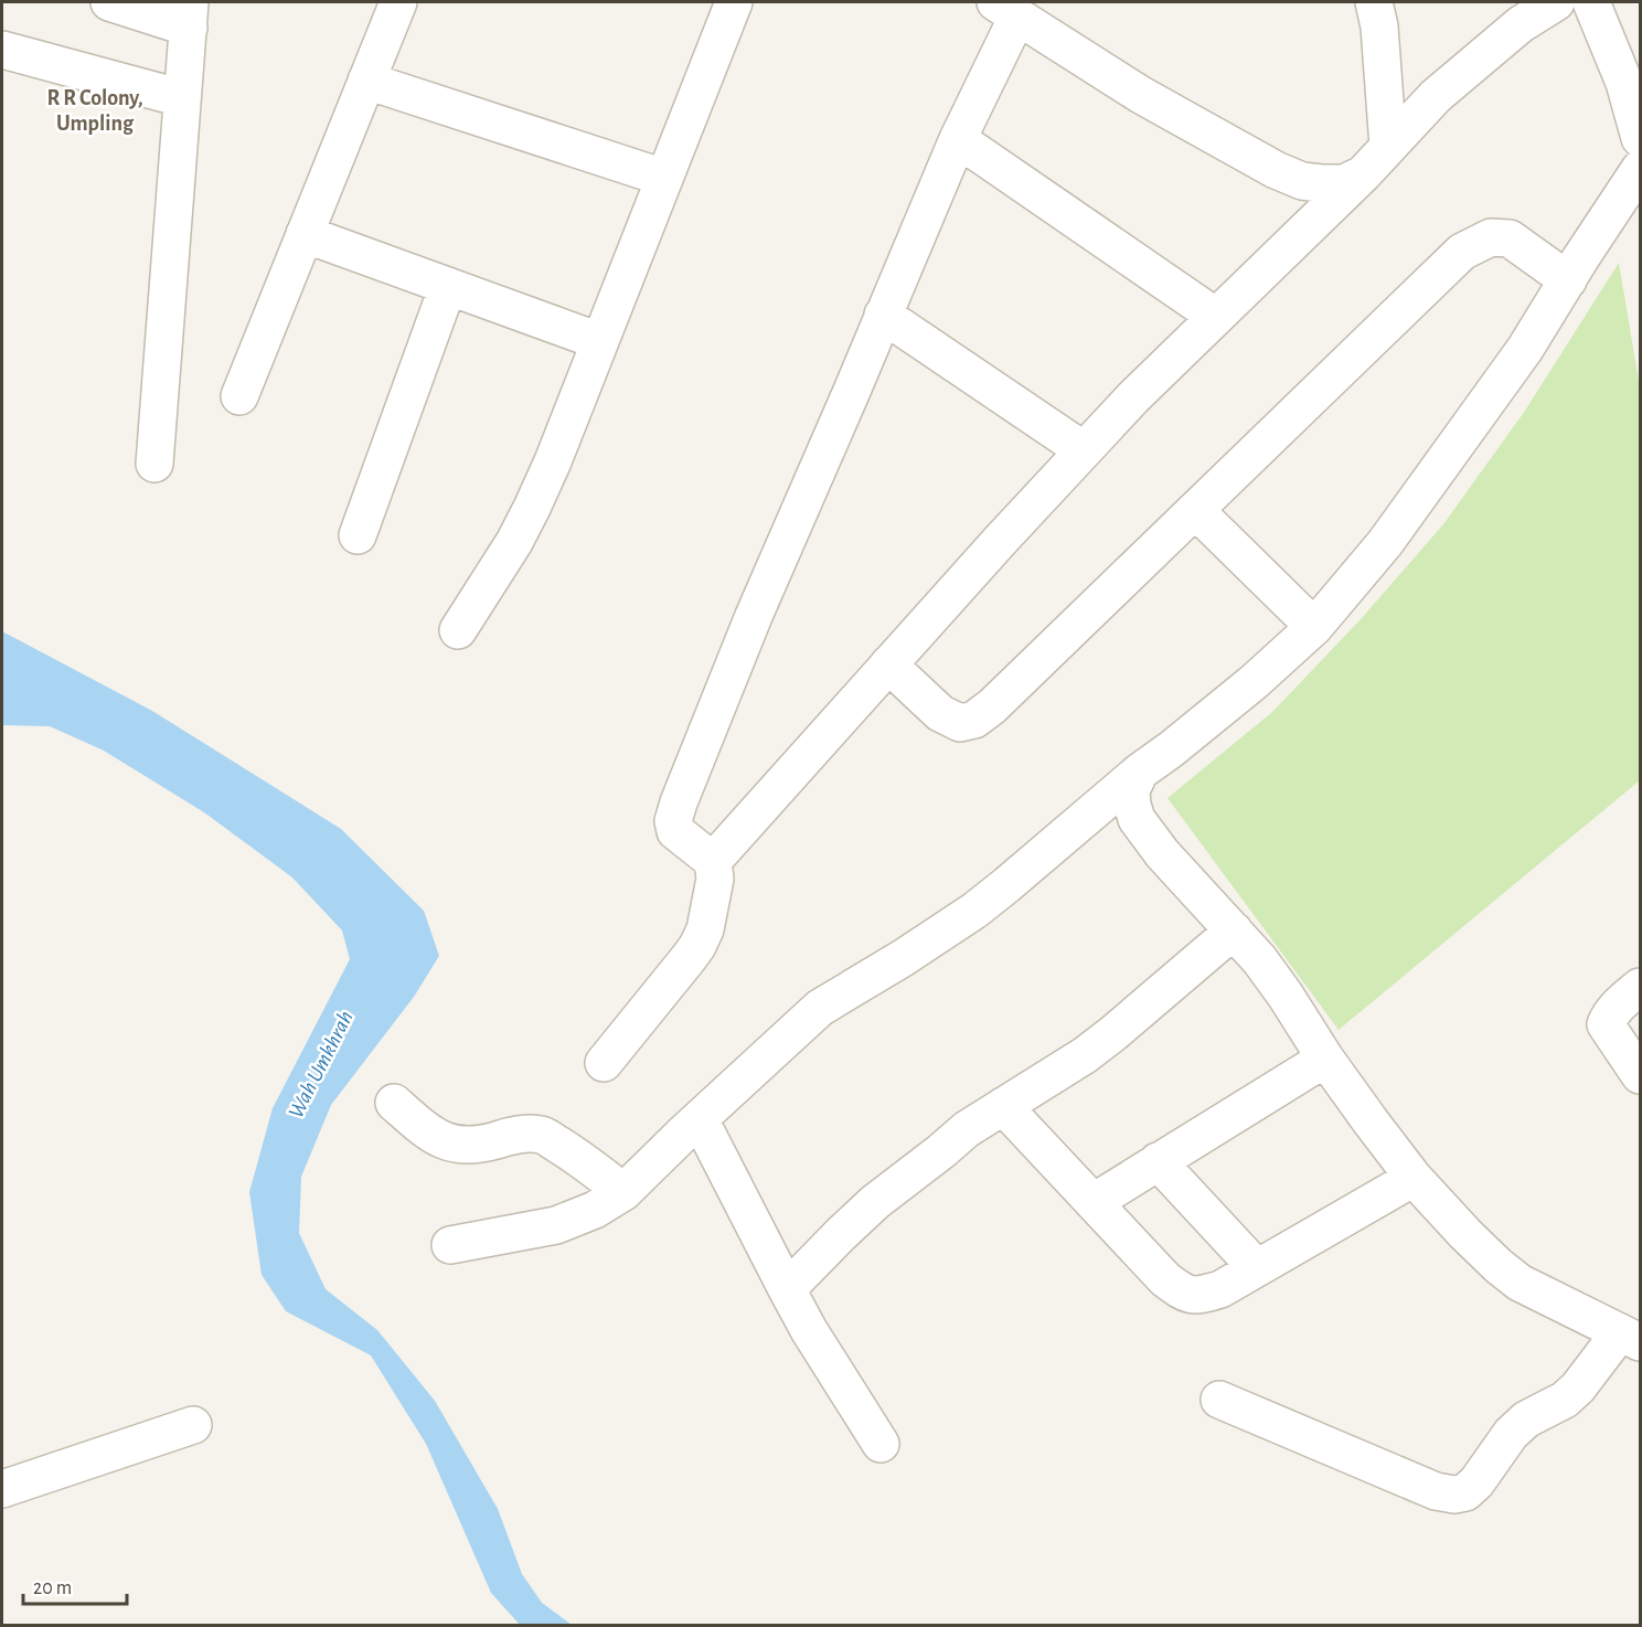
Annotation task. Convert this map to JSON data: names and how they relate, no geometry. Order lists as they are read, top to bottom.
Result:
{
  "districts": ["R R Colony, Umpling"],
  "water": ["Wah Umkhrah"],
  "scale_bar": "20 m"
}
